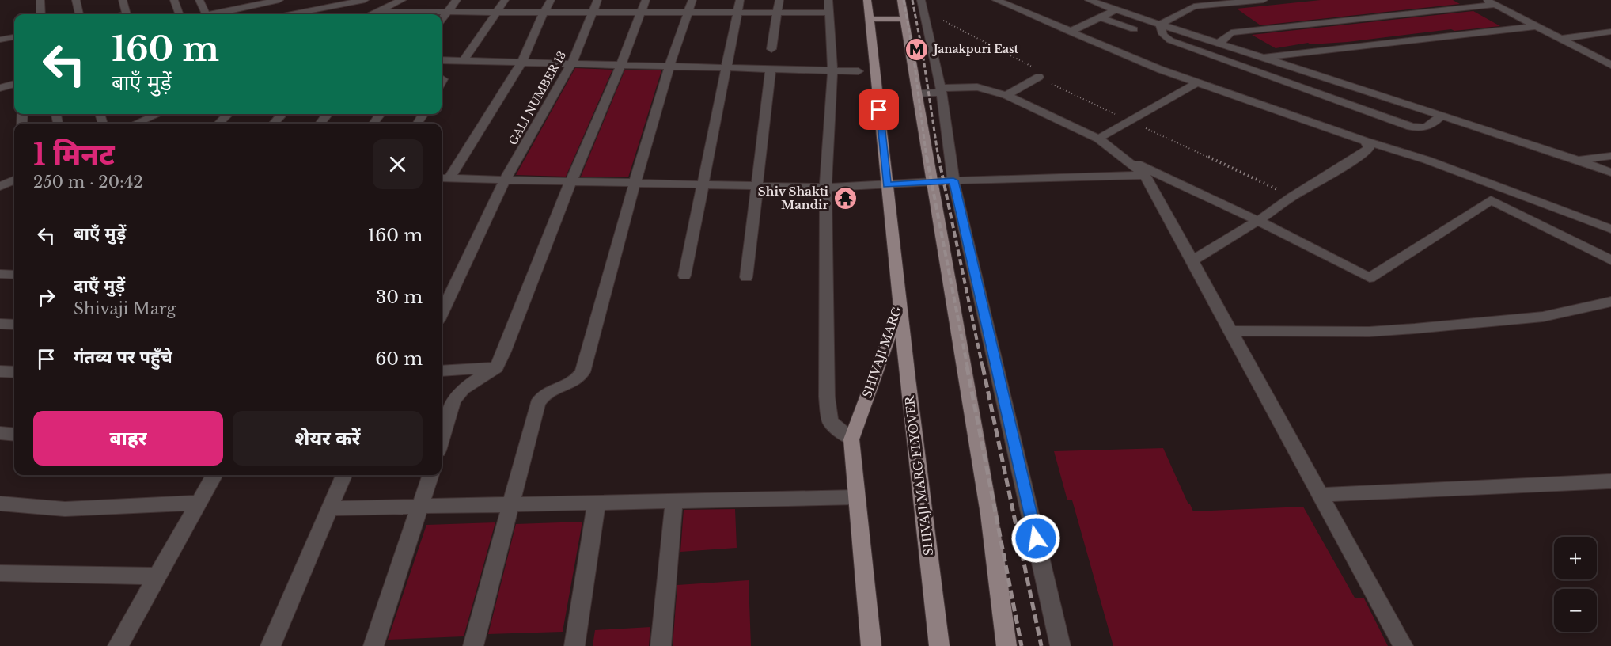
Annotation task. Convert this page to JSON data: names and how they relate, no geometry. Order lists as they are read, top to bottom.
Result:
{
  "streets": {
    "main road": ["SHIVAJI MARG", "SHIVAJI MARG FLYOVER"],
    "street": ["GALI NUMBER 13"]
  },
  "crossings": [
    ["SHIVAJI MARG", "SHIVAJI MARG FLYOVER"]
  ],
  "places": {
    "metro station": ["Janakpuri East"],
    "temple": ["Shiv Shakti Mandir"]
  },
  "page": {
    "turn": ["160 m", "बाएँ मुड़ें"],
    "heading": ["1 मिनट", "250 m · 20:42"],
    "list": [
      {
        "name": "बाएँ मुड़ें",
        "value": "160 m"
      },
      {
        "name": "दाएँ मुड़ें",
        "note": "Shivaji Marg",
        "value": "30 m"
      },
      {
        "name": "गंतव्य पर पहुँचे",
        "value": "60 m"
      }
    ],
    "buttons": ["बाहर", "शेयर करें"],
    "map_buttons": ["+", "−"]
  }
}
